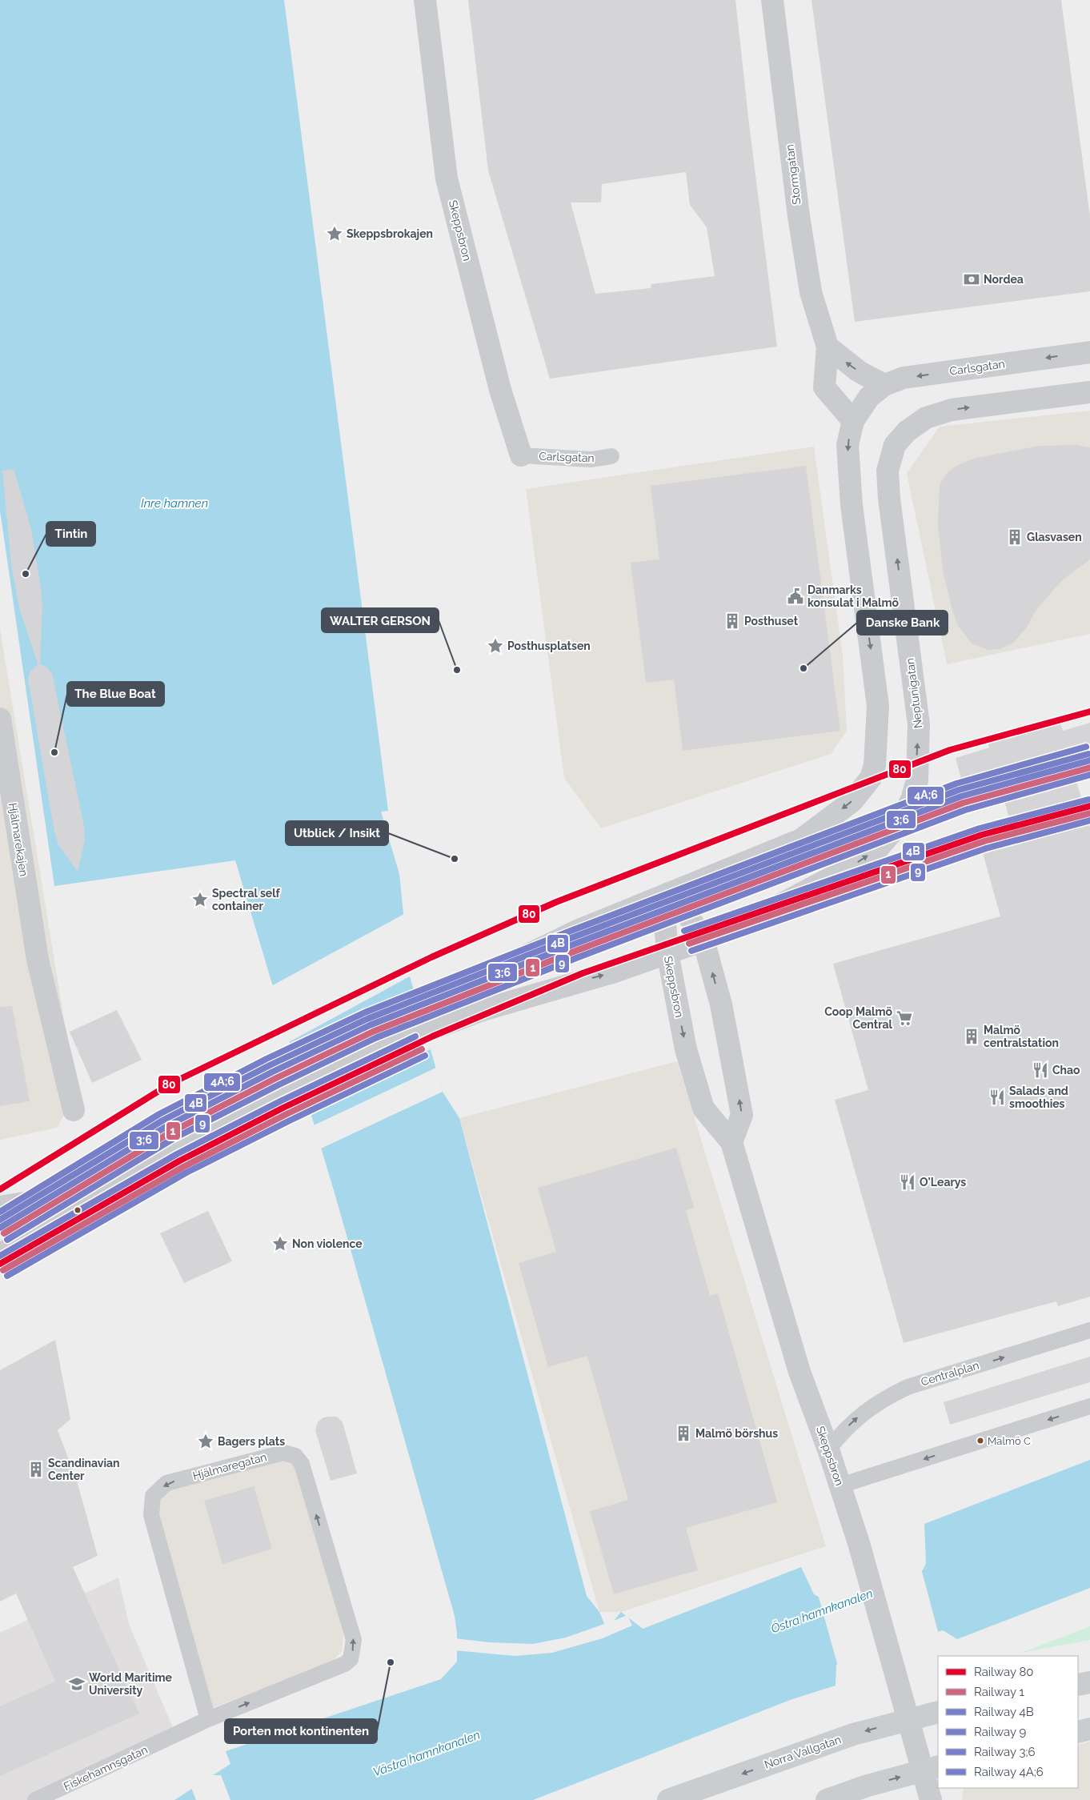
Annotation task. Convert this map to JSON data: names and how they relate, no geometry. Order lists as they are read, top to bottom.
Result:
{
  "streets": {
    "main road": ["Norra Vallgatan"],
    "street": [
      "Stormgatan",
      "Skeppsbron",
      "Carlsgatan",
      "Neptunigatan",
      "Hjälmarekajen"
    ],
    "lane": ["Centralplan", "Hjälmaregatan", "Fiskehamnsgatan"]
  },
  "crossings": [
    ["Skeppsbron", "Carlsgatan"],
    ["Skeppsbron", "Neptunigatan"],
    ["Skeppsbron", "Centralplan"],
    ["Skeppsbron", "Norra Vallgatan"],
    ["Hjälmaregatan", "Fiskehamnsgatan"]
  ],
  "one_way": ["Carlsgatan"],
  "water": ["Inre hamnen", "Östra hamnkanalen", "Västra hamnkanalen"],
  "places": {
    "place": [
      "Skeppsbrokajen",
      "Posthusplatsen",
      "Spectral self container",
      "Non violence",
      "Bagers plats"
    ],
    "bank": ["Nordea"],
    "building": [
      "Glasvasen",
      "Posthuset",
      "Malmö centralstation",
      "Malmö börshus",
      "Scandinavian Center"
    ],
    "other": [
      "Tintin",
      "Danske Bank",
      "WALTER GERSON",
      "The Blue Boat",
      "Utblick / Insikt",
      "Malmö C",
      "Porten mot kontinenten"
    ],
    "public building": ["Danmarks konsulat i Malmö"],
    "supermarket": ["Coop Malmö Central"],
    "restaurant": ["Chao", "Salads and smoothies", "O'Learys"],
    "school or university": ["World Maritime University"]
  },
  "lines": [
    "rail line 80",
    "rail line 4A;6",
    "rail line 4B",
    "rail line 3;6",
    "rail line 1",
    "rail line 9"
  ],
  "legend": [
    "Railway 80",
    "Railway 1",
    "Railway 4B",
    "Railway 9",
    "Railway 3;6",
    "Railway 4A;6"
  ]
}
